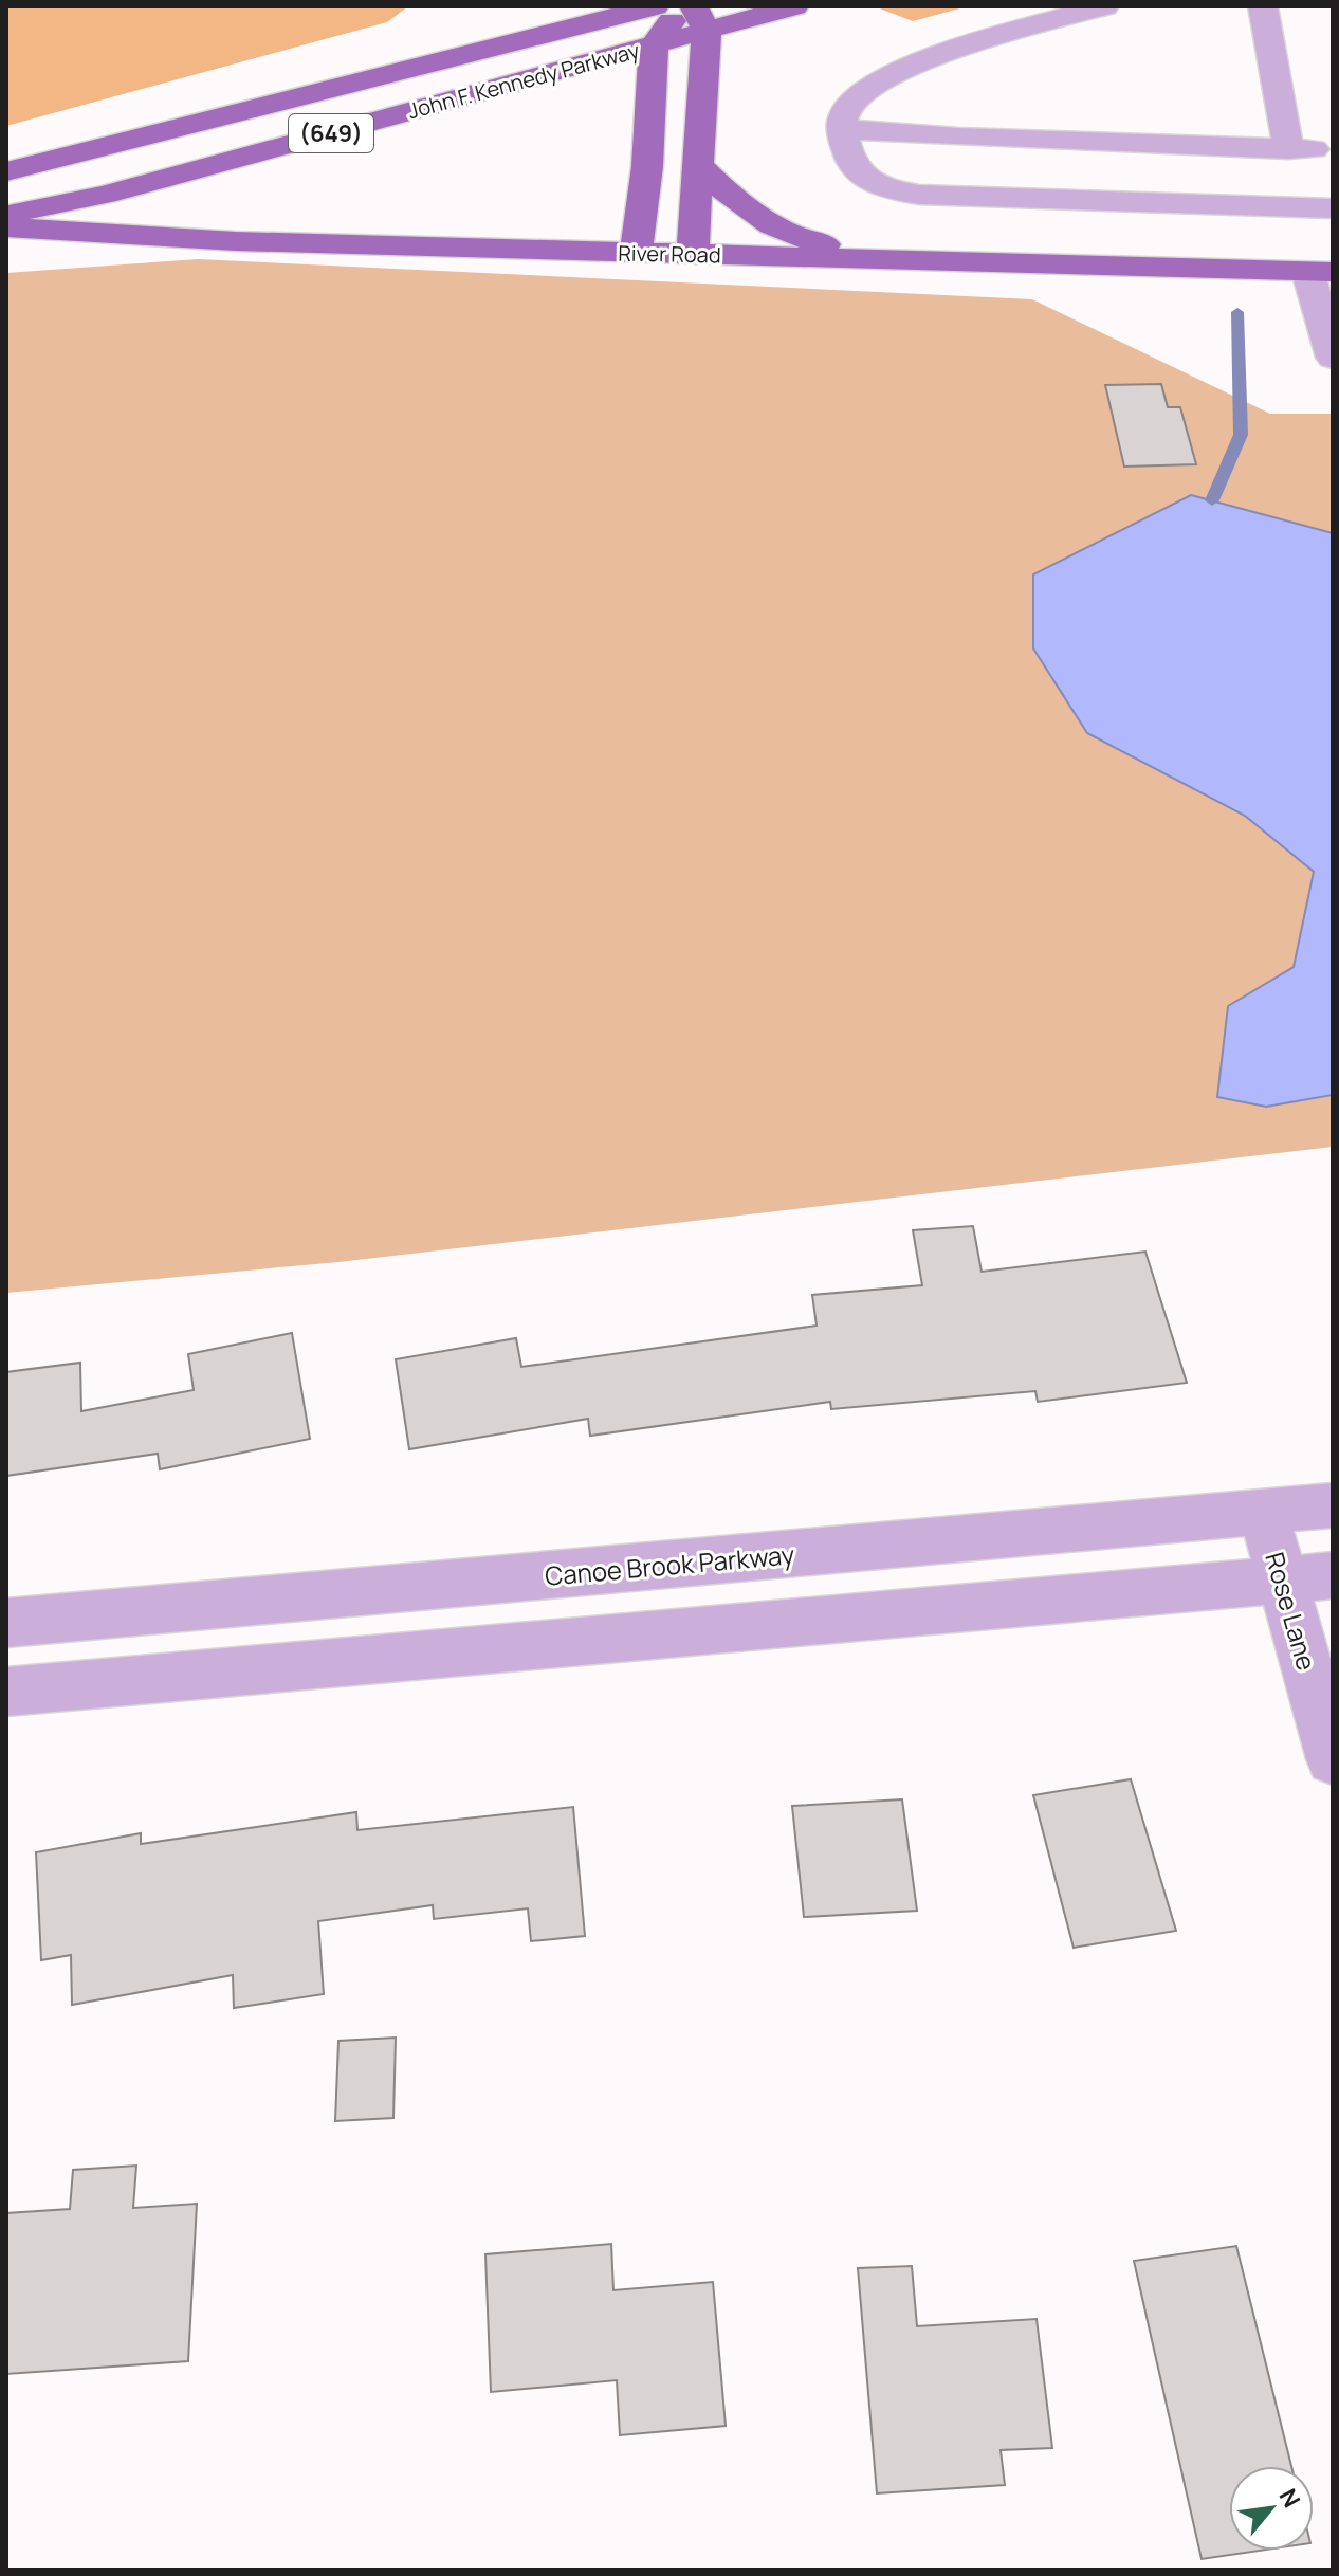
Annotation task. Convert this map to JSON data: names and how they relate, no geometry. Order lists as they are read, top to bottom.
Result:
{
  "streets": {
    "main road": ["John F. Kennedy Parkway", "(649)", "River Road"],
    "street": ["Canoe Brook Parkway", "Rose Lane"]
  },
  "crossings": [
    ["Canoe Brook Parkway", "Rose Lane"]
  ],
  "north": "top right"
}
